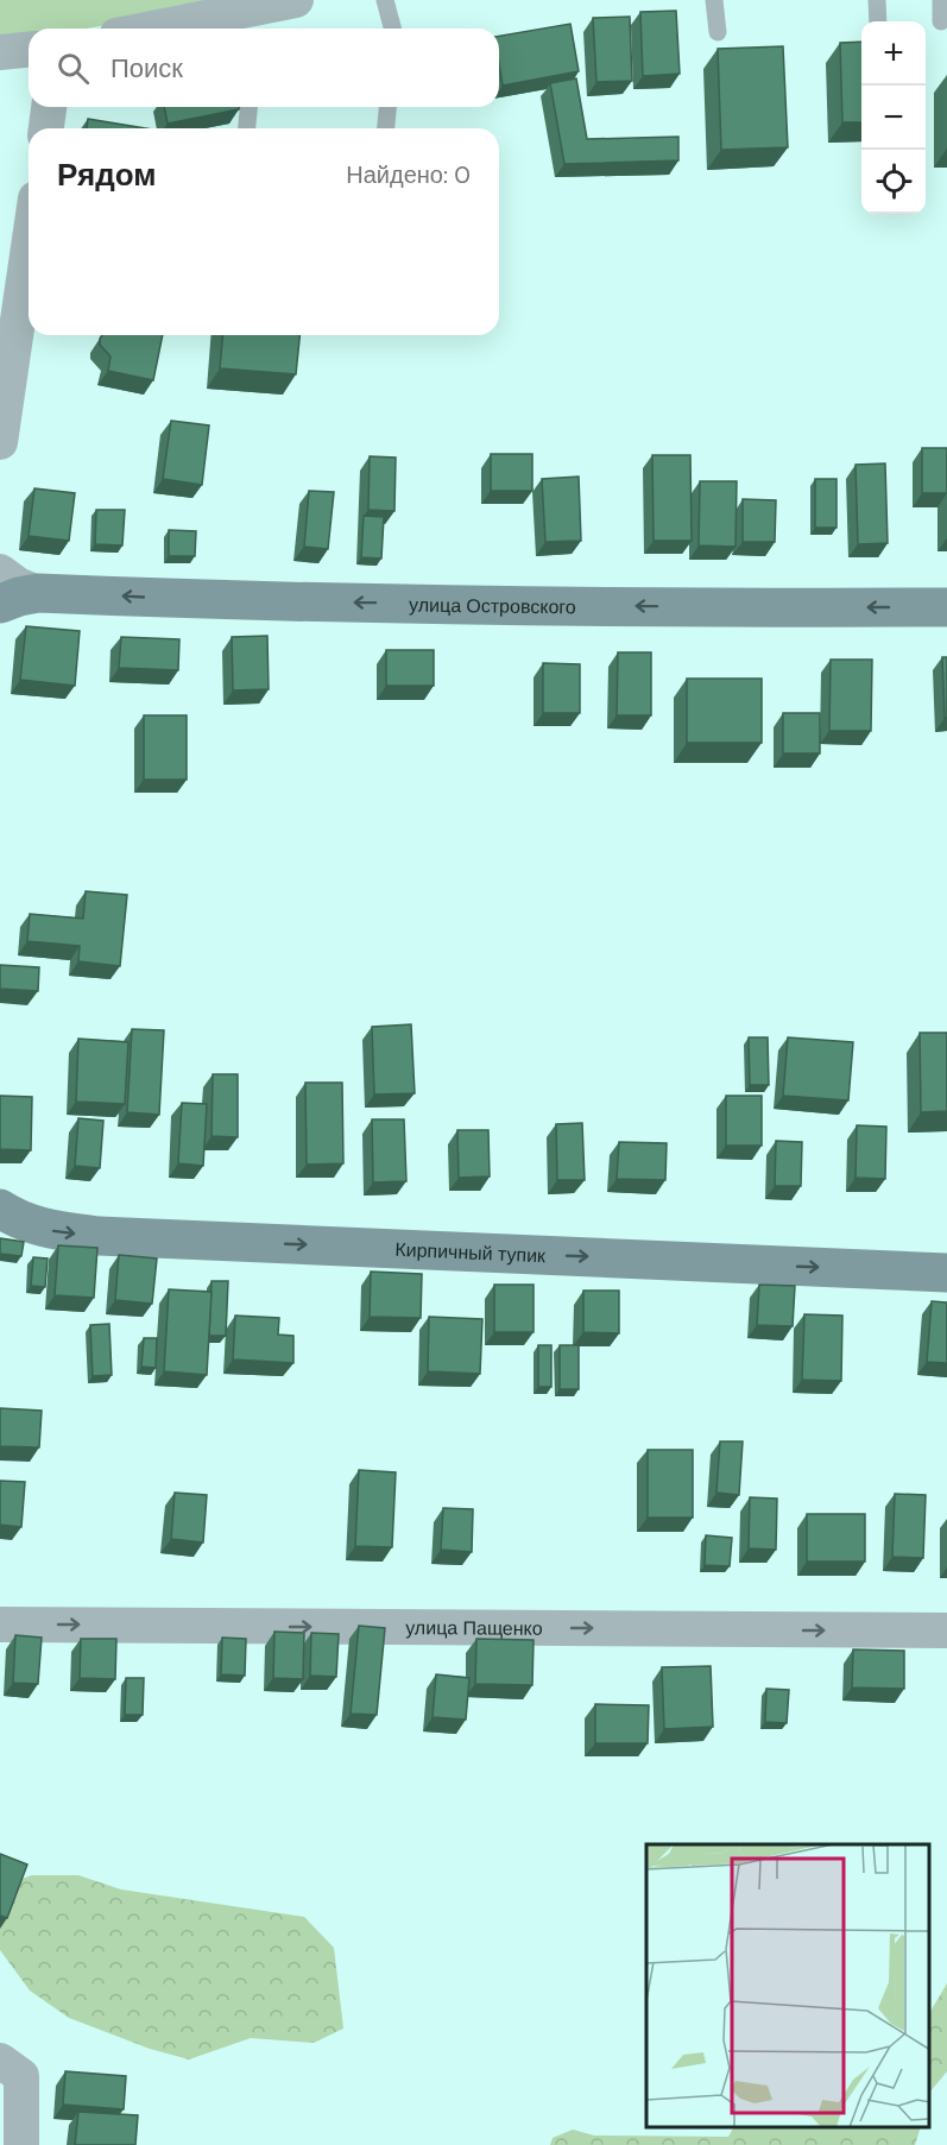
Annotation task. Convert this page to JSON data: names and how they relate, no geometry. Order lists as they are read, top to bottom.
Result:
{
  "streets": {
    "street": ["улица Островского", "Кирпичный тупик", "улица Пащенко"]
  },
  "one_way": ["улица Островского", "Кирпичный тупик", "улица Пащенко"],
  "page": {
    "map_buttons": ["+", "−"],
    "search": "Поиск",
    "heading": ["Рядом", "Найдено: 0"]
  }
}
